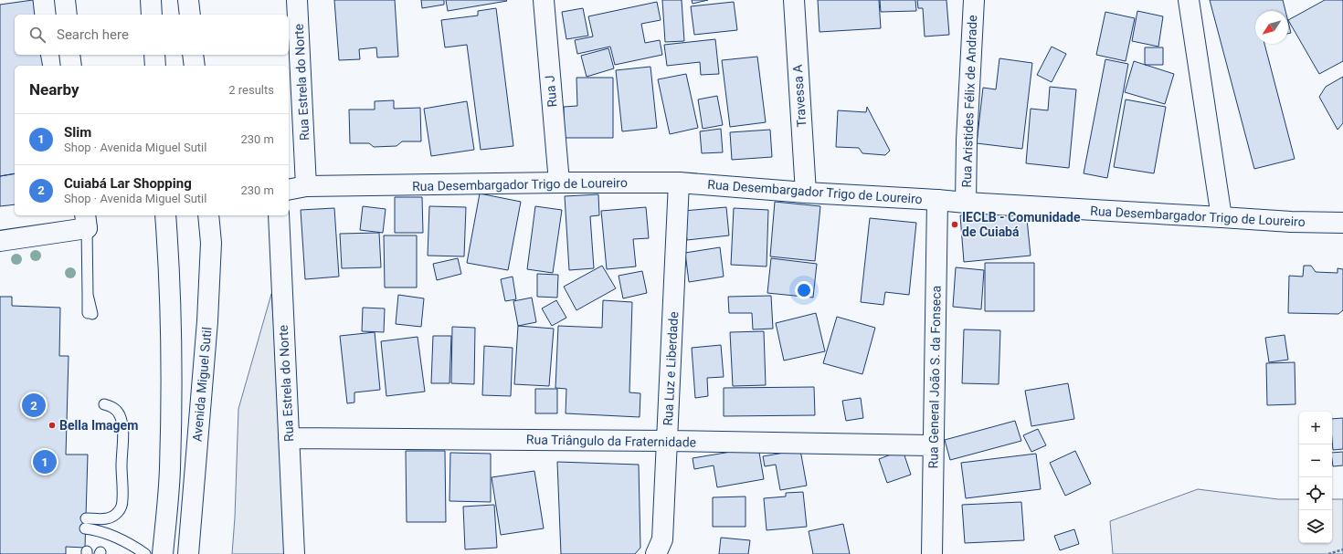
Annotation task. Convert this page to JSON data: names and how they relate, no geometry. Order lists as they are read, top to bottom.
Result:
{
  "streets": {
    "main road": [
      "Rua Estrela do Norte",
      "Rua J",
      "Travessa A",
      "Rua Aristides Félix de Andrade",
      "Rua Desembargador Trigo de Loureiro",
      "Rua Luz e Liberdade",
      "Rua General João S. da Fonseca",
      "Avenida Miguel Sutil",
      "Rua Triângulo da Fraternidade"
    ]
  },
  "crossings": [
    ["Rua Estrela do Norte", "Rua Desembargador Trigo de Loureiro"],
    ["Rua Estrela do Norte", "Rua Triângulo da Fraternidade"],
    ["Rua J", "Rua Desembargador Trigo de Loureiro"],
    ["Travessa A", "Rua Desembargador Trigo de Loureiro"],
    ["Rua Aristides Félix de Andrade", "Rua Desembargador Trigo de Loureiro"],
    ["Rua Desembargador Trigo de Loureiro", "Rua Luz e Liberdade"],
    ["Rua Desembargador Trigo de Loureiro", "Rua General João S. da Fonseca"],
    ["Rua Luz e Liberdade", "Rua Triângulo da Fraternidade"],
    ["Rua General João S. da Fonseca", "Rua Triângulo da Fraternidade"]
  ],
  "places": ["IECLB - Comunidade de Cuiabá", "Bella Imagem"],
  "north": "bottom left",
  "page": {
    "search": "Search here",
    "heading": ["Nearby", "2 results"],
    "list": [
      {
        "mark": "1",
        "name": "Slim",
        "note": "Shop · Avenida Miguel Sutil",
        "value": "230 m"
      },
      {
        "mark": "2",
        "name": "Cuiabá Lar Shopping",
        "note": "Shop · Avenida Miguel Sutil",
        "value": "230 m"
      }
    ],
    "pins": ["2", "1"],
    "map_buttons": ["+", "−"]
  }
}
